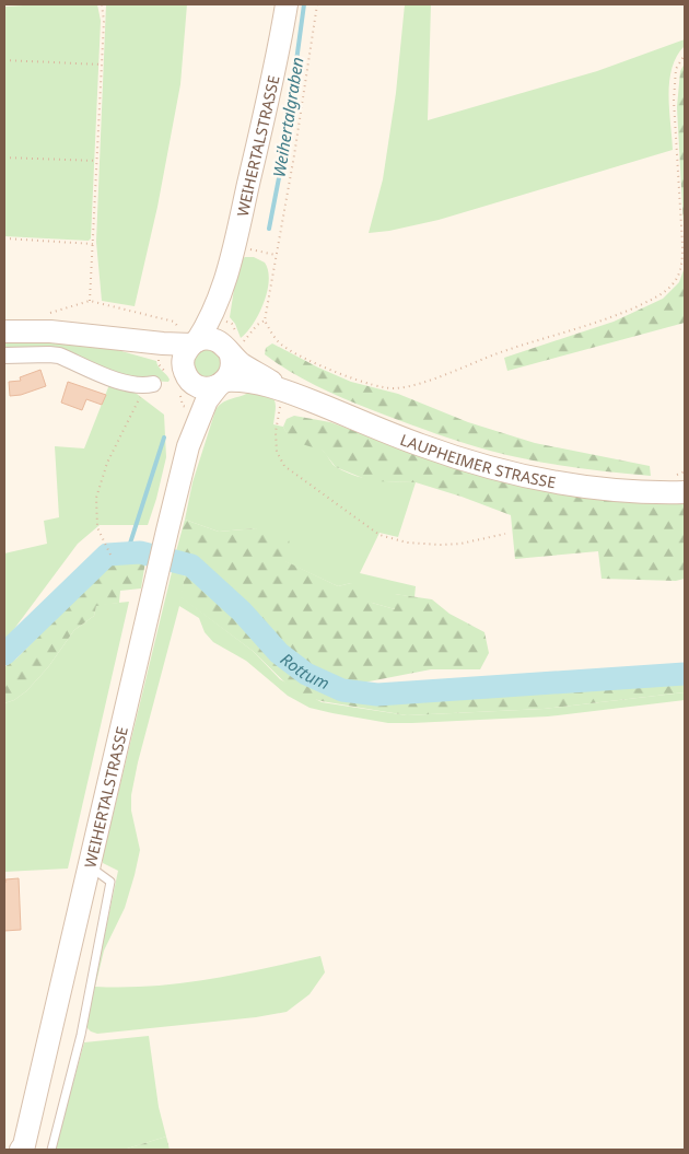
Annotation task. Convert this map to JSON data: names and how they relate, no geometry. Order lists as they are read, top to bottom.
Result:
{
  "streets": {
    "street": ["WEIHERTALSTRASSE", "LAUPHEIMER STRASSE"]
  },
  "crossings": [
    ["WEIHERTALSTRASSE", "LAUPHEIMER STRASSE"]
  ],
  "water": ["Weihertalgraben", "Rottum"]
}
